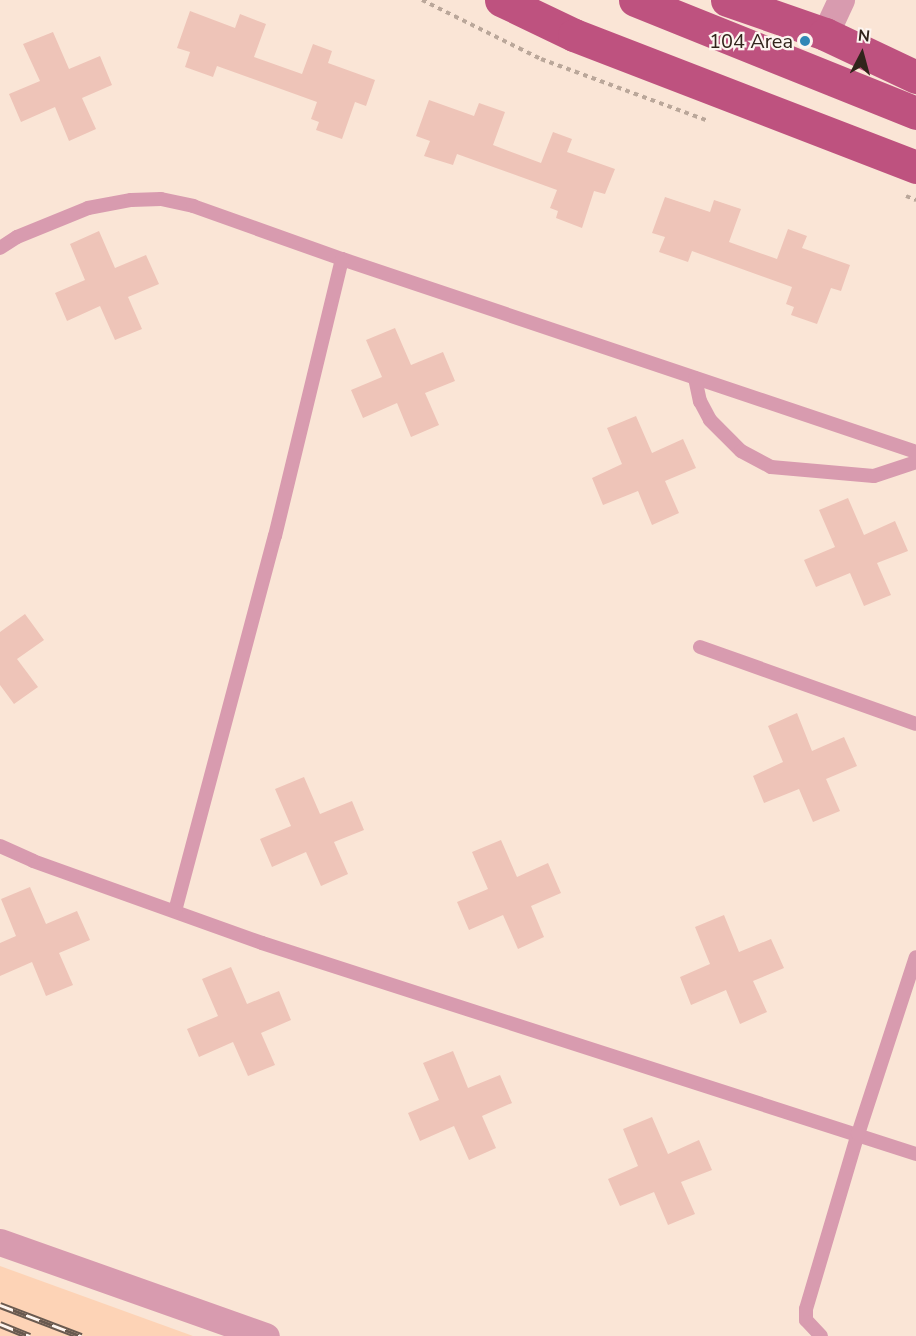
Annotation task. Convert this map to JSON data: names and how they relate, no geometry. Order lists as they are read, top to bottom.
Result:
{
  "places": ["104 Area"],
  "north": "top"
}
